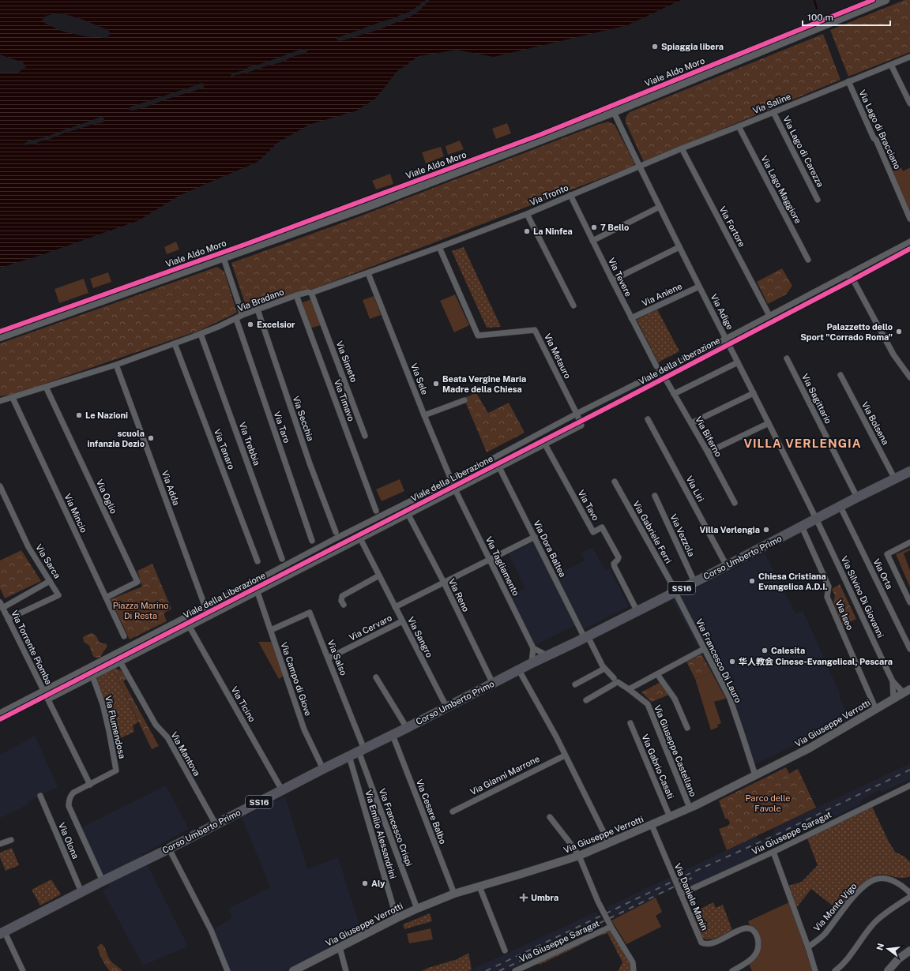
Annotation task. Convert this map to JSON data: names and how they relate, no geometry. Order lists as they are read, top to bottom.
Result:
{
  "streets": {
    "main road": ["Corso Umberto Primo", "SS16"],
    "street": [
      "Viale Aldo Moro",
      "Via Saline",
      "Via Lago di Bracciano",
      "Via Lago di Carezza",
      "Via Lago Maggiore",
      "Via Tronto",
      "Via Fortore",
      "Via Tevere",
      "Via Aniene",
      "Via Bradano",
      "Via Adige",
      "Via Metauro",
      "Viale della Liberazione",
      "Via Simeto",
      "Via Sele",
      "Via Sagittario",
      "Via Timavo",
      "Via Secchia",
      "Via Bolsena",
      "Via Taro",
      "Via Biferno",
      "Via Trebbia",
      "Via Tanaro",
      "Via Adda",
      "Via Liri",
      "Via Oglio",
      "Via Tavo",
      "Via Mincio",
      "Via Gabriele Ferri",
      "Via Vezzola",
      "Via Dora Baltea",
      "Via Sarca",
      "Via Tagliamento",
      "Via Orta",
      "Via Reno",
      "Via Silvino Di Giovanni",
      "Via Iseo",
      "Via Cervaro",
      "Via Sangro",
      "Via Torrente Piomba",
      "Via Salso",
      "Via Francesco Di Lauro",
      "Via Campo di Giove",
      "Via Ticino",
      "Via Giuseppe Verrotti",
      "Via Flumendosa",
      "Via Giuseppe Castellano",
      "Via Mantova",
      "Via Gabrio Casati",
      "Via Gianni Marrone",
      "Via Cesare Balbo",
      "Via Francesco Crispi",
      "Via Giuseppe Saragat",
      "Via Emilio Alessandrini",
      "Via Olona",
      "Via Daniele Manin",
      "Via Monte Vigo"
    ]
  },
  "crossings": [
    ["Viale Aldo Moro", "Via Adige"],
    ["Via Saline", "Via Lago di Bracciano"],
    ["Via Saline", "Via Lago di Carezza"],
    ["Via Saline", "Via Lago Maggiore"],
    ["Via Saline", "Via Tronto"],
    ["Via Saline", "Via Fortore"],
    ["Via Saline", "Via Adige"],
    ["Via Tronto", "Via Tevere"],
    ["Via Tronto", "Via Bradano"],
    ["Via Tronto", "Via Adige"],
    ["Via Tevere", "Via Aniene"],
    ["Via Aniene", "Via Adige"],
    ["Via Bradano", "Via Metauro"],
    ["Via Bradano", "Via Simeto"],
    ["Via Bradano", "Via Sele"],
    ["Via Bradano", "Via Timavo"],
    ["Via Bradano", "Via Secchia"],
    ["Via Bradano", "Via Taro"],
    ["Via Bradano", "Via Trebbia"],
    ["Via Bradano", "Via Tanaro"],
    ["Via Bradano", "Via Adda"],
    ["Via Bradano", "Via Oglio"],
    ["Via Bradano", "Via Mincio"],
    ["Via Adige", "Viale della Liberazione"],
    ["Via Adige", "Corso Umberto Primo"],
    ["Via Adige", "Via Silvino Di Giovanni"],
    ["Via Metauro", "Viale della Liberazione"],
    ["Via Metauro", "Via Tavo"],
    ["Viale della Liberazione", "Via Sele"],
    ["Viale della Liberazione", "Via Adda"],
    ["Viale della Liberazione", "Via Torrente Piomba"],
    ["Via Sele", "Via Tagliamento"],
    ["Via Sagittario", "Corso Umberto Primo"],
    ["Via Bolsena", "Corso Umberto Primo"],
    ["Via Liri", "Corso Umberto Primo"],
    ["Via Oglio", "Via Mincio"],
    ["Via Tavo", "Corso Umberto Primo"],
    ["Via Gabriele Ferri", "Corso Umberto Primo"],
    ["Via Gabriele Ferri", "Via Francesco Di Lauro"],
    ["Via Vezzola", "Corso Umberto Primo"],
    ["Via Dora Baltea", "Corso Umberto Primo"],
    ["Via Dora Baltea", "Via Giuseppe Castellano"],
    ["Corso Umberto Primo", "Via Orta"],
    ["Corso Umberto Primo", "Via Reno"],
    ["Corso Umberto Primo", "Via Silvino Di Giovanni"],
    ["Corso Umberto Primo", "Via Iseo"],
    ["Corso Umberto Primo", "Via Sangro"],
    ["Corso Umberto Primo", "Via Salso"],
    ["Corso Umberto Primo", "Via Francesco Di Lauro"],
    ["Corso Umberto Primo", "Via Campo di Giove"],
    ["Corso Umberto Primo", "Via Ticino"],
    ["Corso Umberto Primo", "Via Flumendosa"],
    ["Corso Umberto Primo", "Via Giuseppe Castellano"],
    ["Corso Umberto Primo", "Via Mantova"],
    ["Corso Umberto Primo", "Via Cesare Balbo"],
    ["Corso Umberto Primo", "Via Francesco Crispi"],
    ["Corso Umberto Primo", "Via Emilio Alessandrini"],
    ["Corso Umberto Primo", "Via Olona"],
    ["Via Sarca", "Via Torrente Piomba"],
    ["Via Silvino Di Giovanni", "Via Giuseppe Verrotti"],
    ["Via Iseo", "Via Giuseppe Verrotti"],
    ["Via Cervaro", "Via Sangro"],
    ["Via Torrente Piomba", "Via Flumendosa"],
    ["Via Salso", "Via Campo di Giove"],
    ["Via Salso", "Via Francesco Crispi"],
    ["Via Francesco Di Lauro", "Via Giuseppe Verrotti"],
    ["Via Giuseppe Verrotti", "Via Giuseppe Castellano"],
    ["Via Giuseppe Verrotti", "Via Gabrio Casati"],
    ["Via Giuseppe Verrotti", "Via Cesare Balbo"],
    ["Via Giuseppe Verrotti", "Via Francesco Crispi"],
    ["Via Giuseppe Verrotti", "Via Emilio Alessandrini"],
    ["Via Giuseppe Verrotti", "Via Daniele Manin"],
    ["Via Giuseppe Saragat", "Via Daniele Manin"]
  ],
  "districts": ["VILLA VERLENGIA"],
  "parks": ["Piazza Marino Di Resta", "Parco delle Favole"],
  "places": {
    "other": [
      "Spiaggia libera",
      "7 Bello",
      "La Ninfea",
      "Excelsior",
      "Palazzetto dello Sport \"Corrado Roma\"",
      "Beata Vergine Maria Madre della Chiesa",
      "Le Nazioni",
      "scuola infanzia Dezio",
      "Villa Verlengia",
      "Chiesa Cristiana Evangelica A.D.I.",
      "Calesita",
      "华人教会 Cinese-Evangelical, Pescara",
      "Aly"
    ],
    "health": ["Umbra"]
  },
  "scale_bar": "100 m",
  "north": "left"
}
